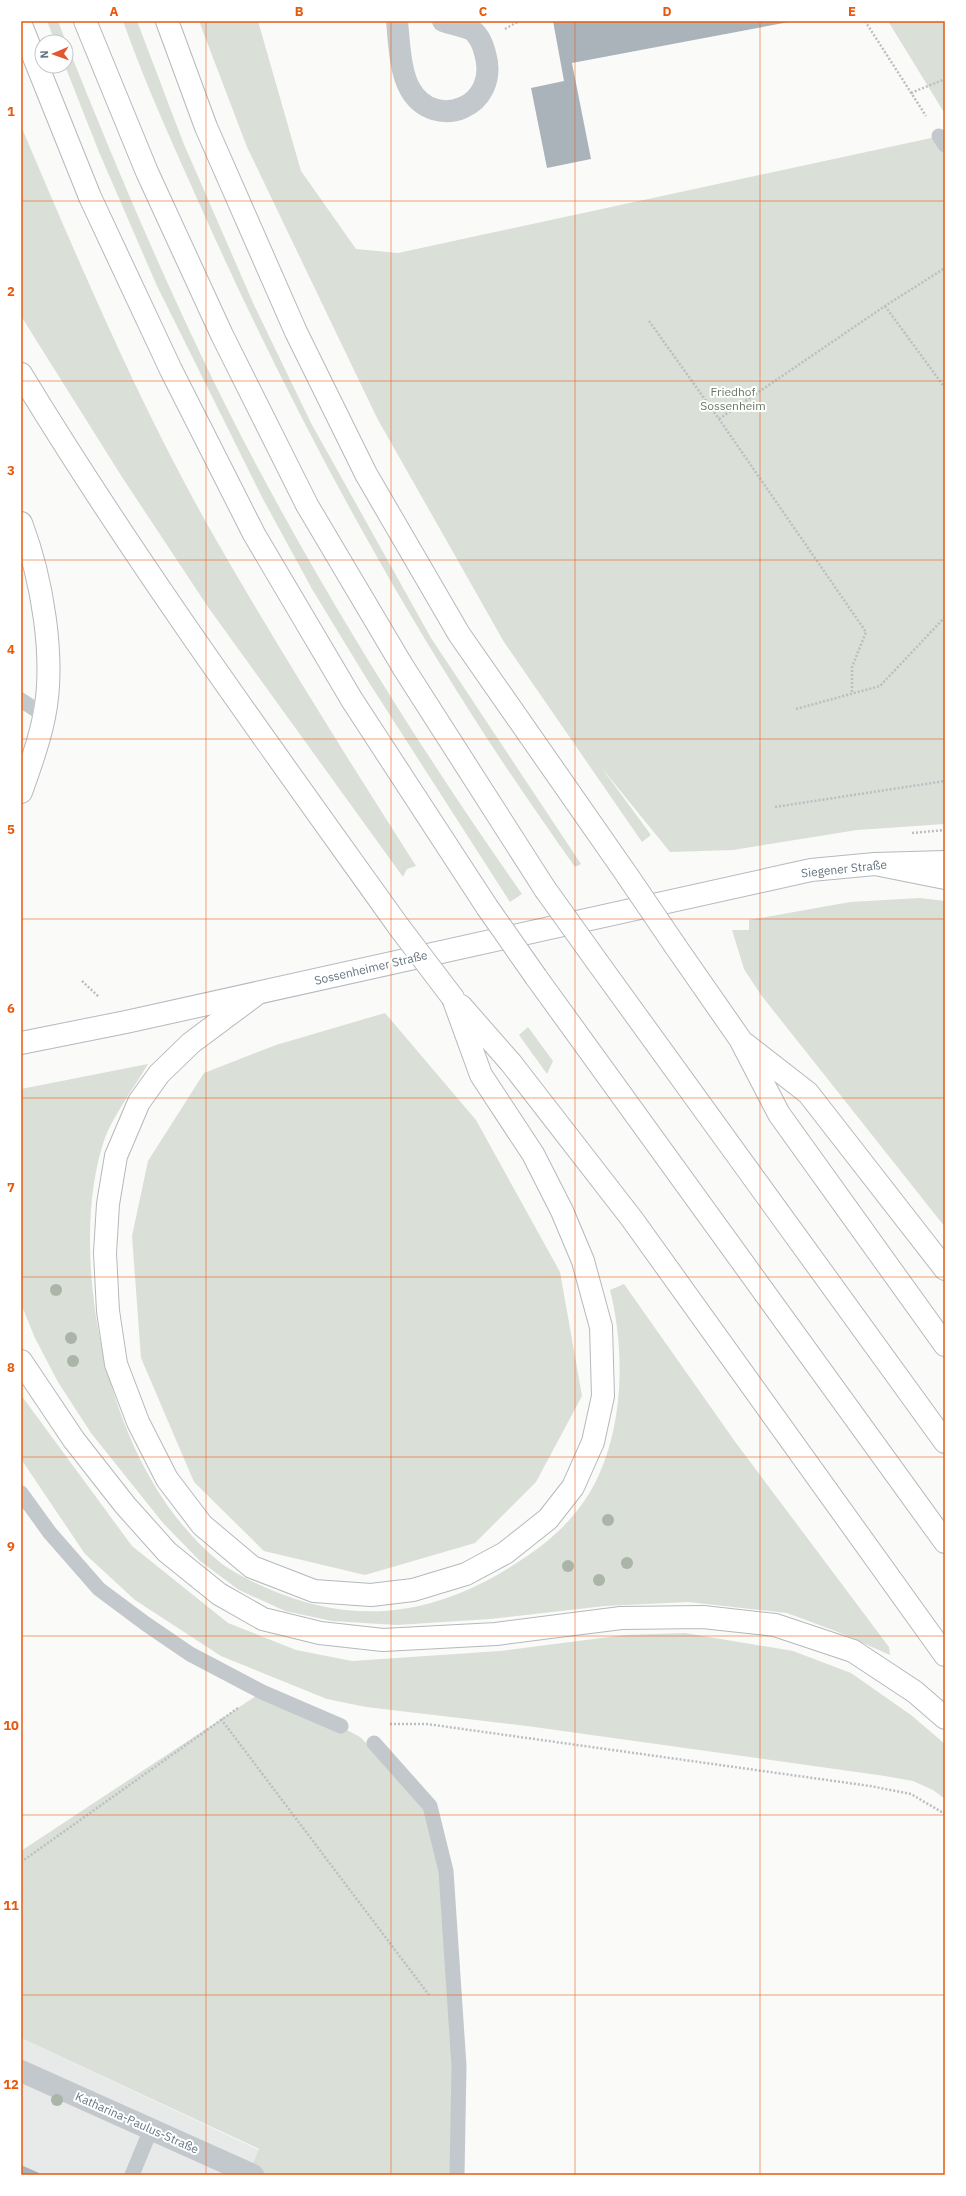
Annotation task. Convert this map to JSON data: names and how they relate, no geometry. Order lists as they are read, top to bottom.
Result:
{
  "streets": {
    "main road": ["Siegener Straße", "Sossenheimer Straße"],
    "street": ["Katharina-Paulus-Straße"]
  },
  "crossings": [
    ["Siegener Straße", "Sossenheimer Straße"]
  ],
  "parks": ["Friedhof Sossenheim"],
  "north": "left",
  "grid": {
    "columns": [
      "A",
      "B",
      "C",
      "D",
      "E"
    ],
    "rows": [
      "1",
      "2",
      "3",
      "4",
      "5",
      "6",
      "7",
      "8",
      "9",
      "10",
      "11",
      "12"
    ]
  }
}
